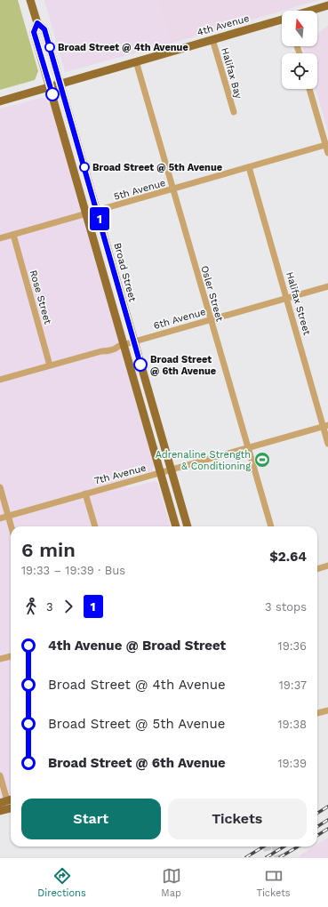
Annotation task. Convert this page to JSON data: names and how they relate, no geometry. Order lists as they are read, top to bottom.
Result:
{
  "streets": {
    "main road": ["4th Avenue", "Broad Street"],
    "street": [
      "Halifax Bay",
      "5th Avenue",
      "Osler Street",
      "Rose Street",
      "Halifax Street",
      "6th Avenue",
      "7th Avenue"
    ]
  },
  "crossings": [
    ["4th Avenue", "Halifax Bay"],
    ["4th Avenue", "Broad Street"],
    ["4th Avenue", "Osler Street"],
    ["5th Avenue", "Broad Street"],
    ["5th Avenue", "Osler Street"],
    ["5th Avenue", "Rose Street"],
    ["5th Avenue", "Halifax Street"],
    ["Broad Street", "6th Avenue"],
    ["Broad Street", "7th Avenue"],
    ["Osler Street", "6th Avenue"],
    ["Osler Street", "7th Avenue"],
    ["Rose Street", "6th Avenue"],
    ["Halifax Street", "6th Avenue"],
    ["Halifax Street", "7th Avenue"]
  ],
  "places": {
    "other": ["Broad Street @ 4th Avenue", "Broad Street @ 5th Avenue", "Broad Street @ 6th Avenue"],
    "sports": ["Adrenaline Strength & Conditioning"]
  },
  "lines": ["bus line 1"],
  "north": "top",
  "page": {
    "on_map": "1",
    "heading": ["6 min", "19:33 – 19:39 · Bus", "$2.64"],
    "legs": ["3", "1", "3 stops"],
    "list": [
      {
        "name": "4th Avenue @ Broad Street",
        "value": "19:36"
      },
      {
        "name": "Broad Street @ 4th Avenue",
        "value": "19:37"
      },
      {
        "name": "Broad Street @ 5th Avenue",
        "value": "19:38"
      },
      {
        "name": "Broad Street @ 6th Avenue",
        "value": "19:39"
      }
    ],
    "buttons": ["Start", "Tickets"],
    "tabs": ["Directions", "Map", "Tickets"]
  }
}
